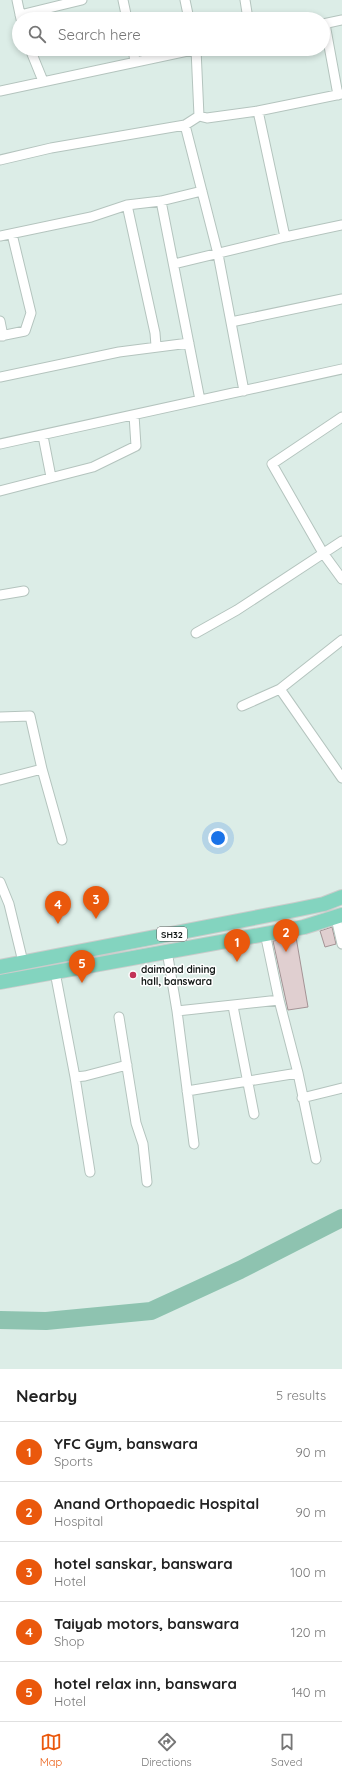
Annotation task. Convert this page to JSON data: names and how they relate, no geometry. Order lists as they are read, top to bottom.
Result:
{
  "streets": {
    "main road": ["SH32"]
  },
  "places": ["daimond dining hall, banswara"],
  "page": {
    "search": "Search here",
    "pins": [
      "3",
      "4",
      "2",
      "1",
      "5"
    ],
    "heading": ["Nearby", "5 results"],
    "list": [
      {
        "mark": "1",
        "name": "YFC Gym, banswara",
        "note": "Sports",
        "value": "90 m"
      },
      {
        "mark": "2",
        "name": "Anand Orthopaedic Hospital",
        "note": "Hospital",
        "value": "90 m"
      },
      {
        "mark": "3",
        "name": "hotel sanskar, banswara",
        "note": "Hotel",
        "value": "100 m"
      },
      {
        "mark": "4",
        "name": "Taiyab motors, banswara",
        "note": "Shop",
        "value": "120 m"
      },
      {
        "mark": "5",
        "name": "hotel relax inn, banswara",
        "note": "Hotel",
        "value": "140 m"
      }
    ],
    "nav": ["Map", "Directions", "Saved"]
  }
}
